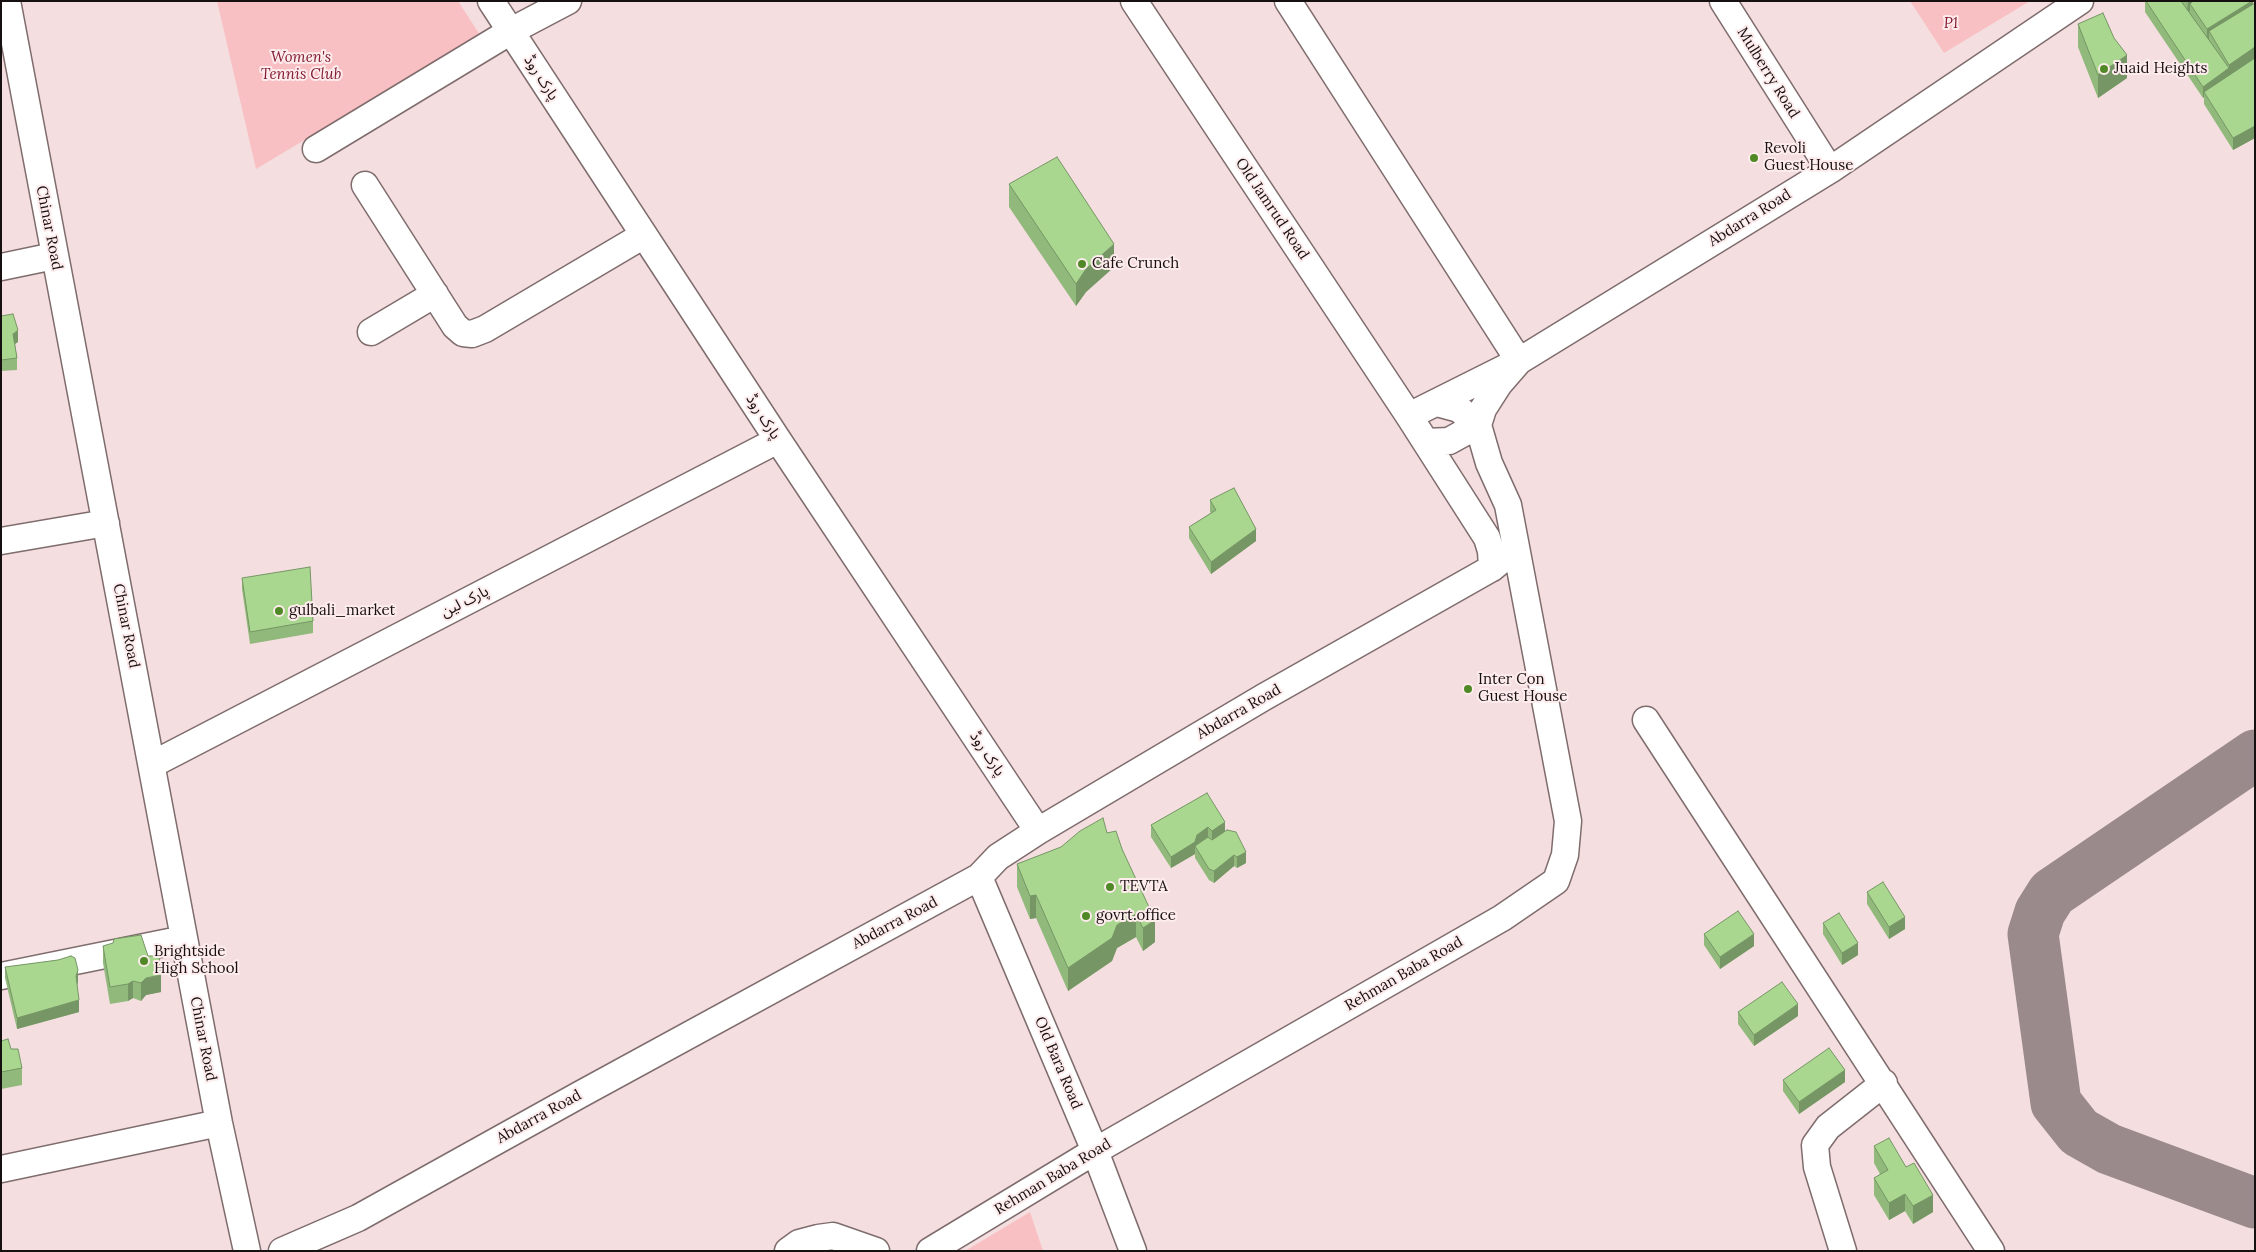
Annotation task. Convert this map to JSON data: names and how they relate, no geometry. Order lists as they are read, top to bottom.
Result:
{
  "streets": {
    "street": [
      "Mulberry Road",
      "پارک روڈ",
      "Old Jamrud Road",
      "Abdarra Road",
      "Chinar Road",
      "پارک لین",
      "Rehman Baba Road",
      "Old Bara Road"
    ]
  },
  "crossings": [
    ["Mulberry Road", "Abdarra Road"],
    ["پارک روڈ", "Abdarra Road"],
    ["پارک روڈ", "پارک لین"],
    ["Old Jamrud Road", "Abdarra Road"],
    ["Abdarra Road", "Old Bara Road"],
    ["Chinar Road", "پارک لین"],
    ["Rehman Baba Road", "Old Bara Road"]
  ],
  "parks": ["P1", "Women's Tennis Club"],
  "places": [
    "Juaid Heights",
    "Revoli Guest House",
    "Cafe Crunch",
    "gulbali_market",
    "Inter Con Guest House",
    "TEVTA",
    "govrt.office",
    "Brightside High School"
  ]
}
